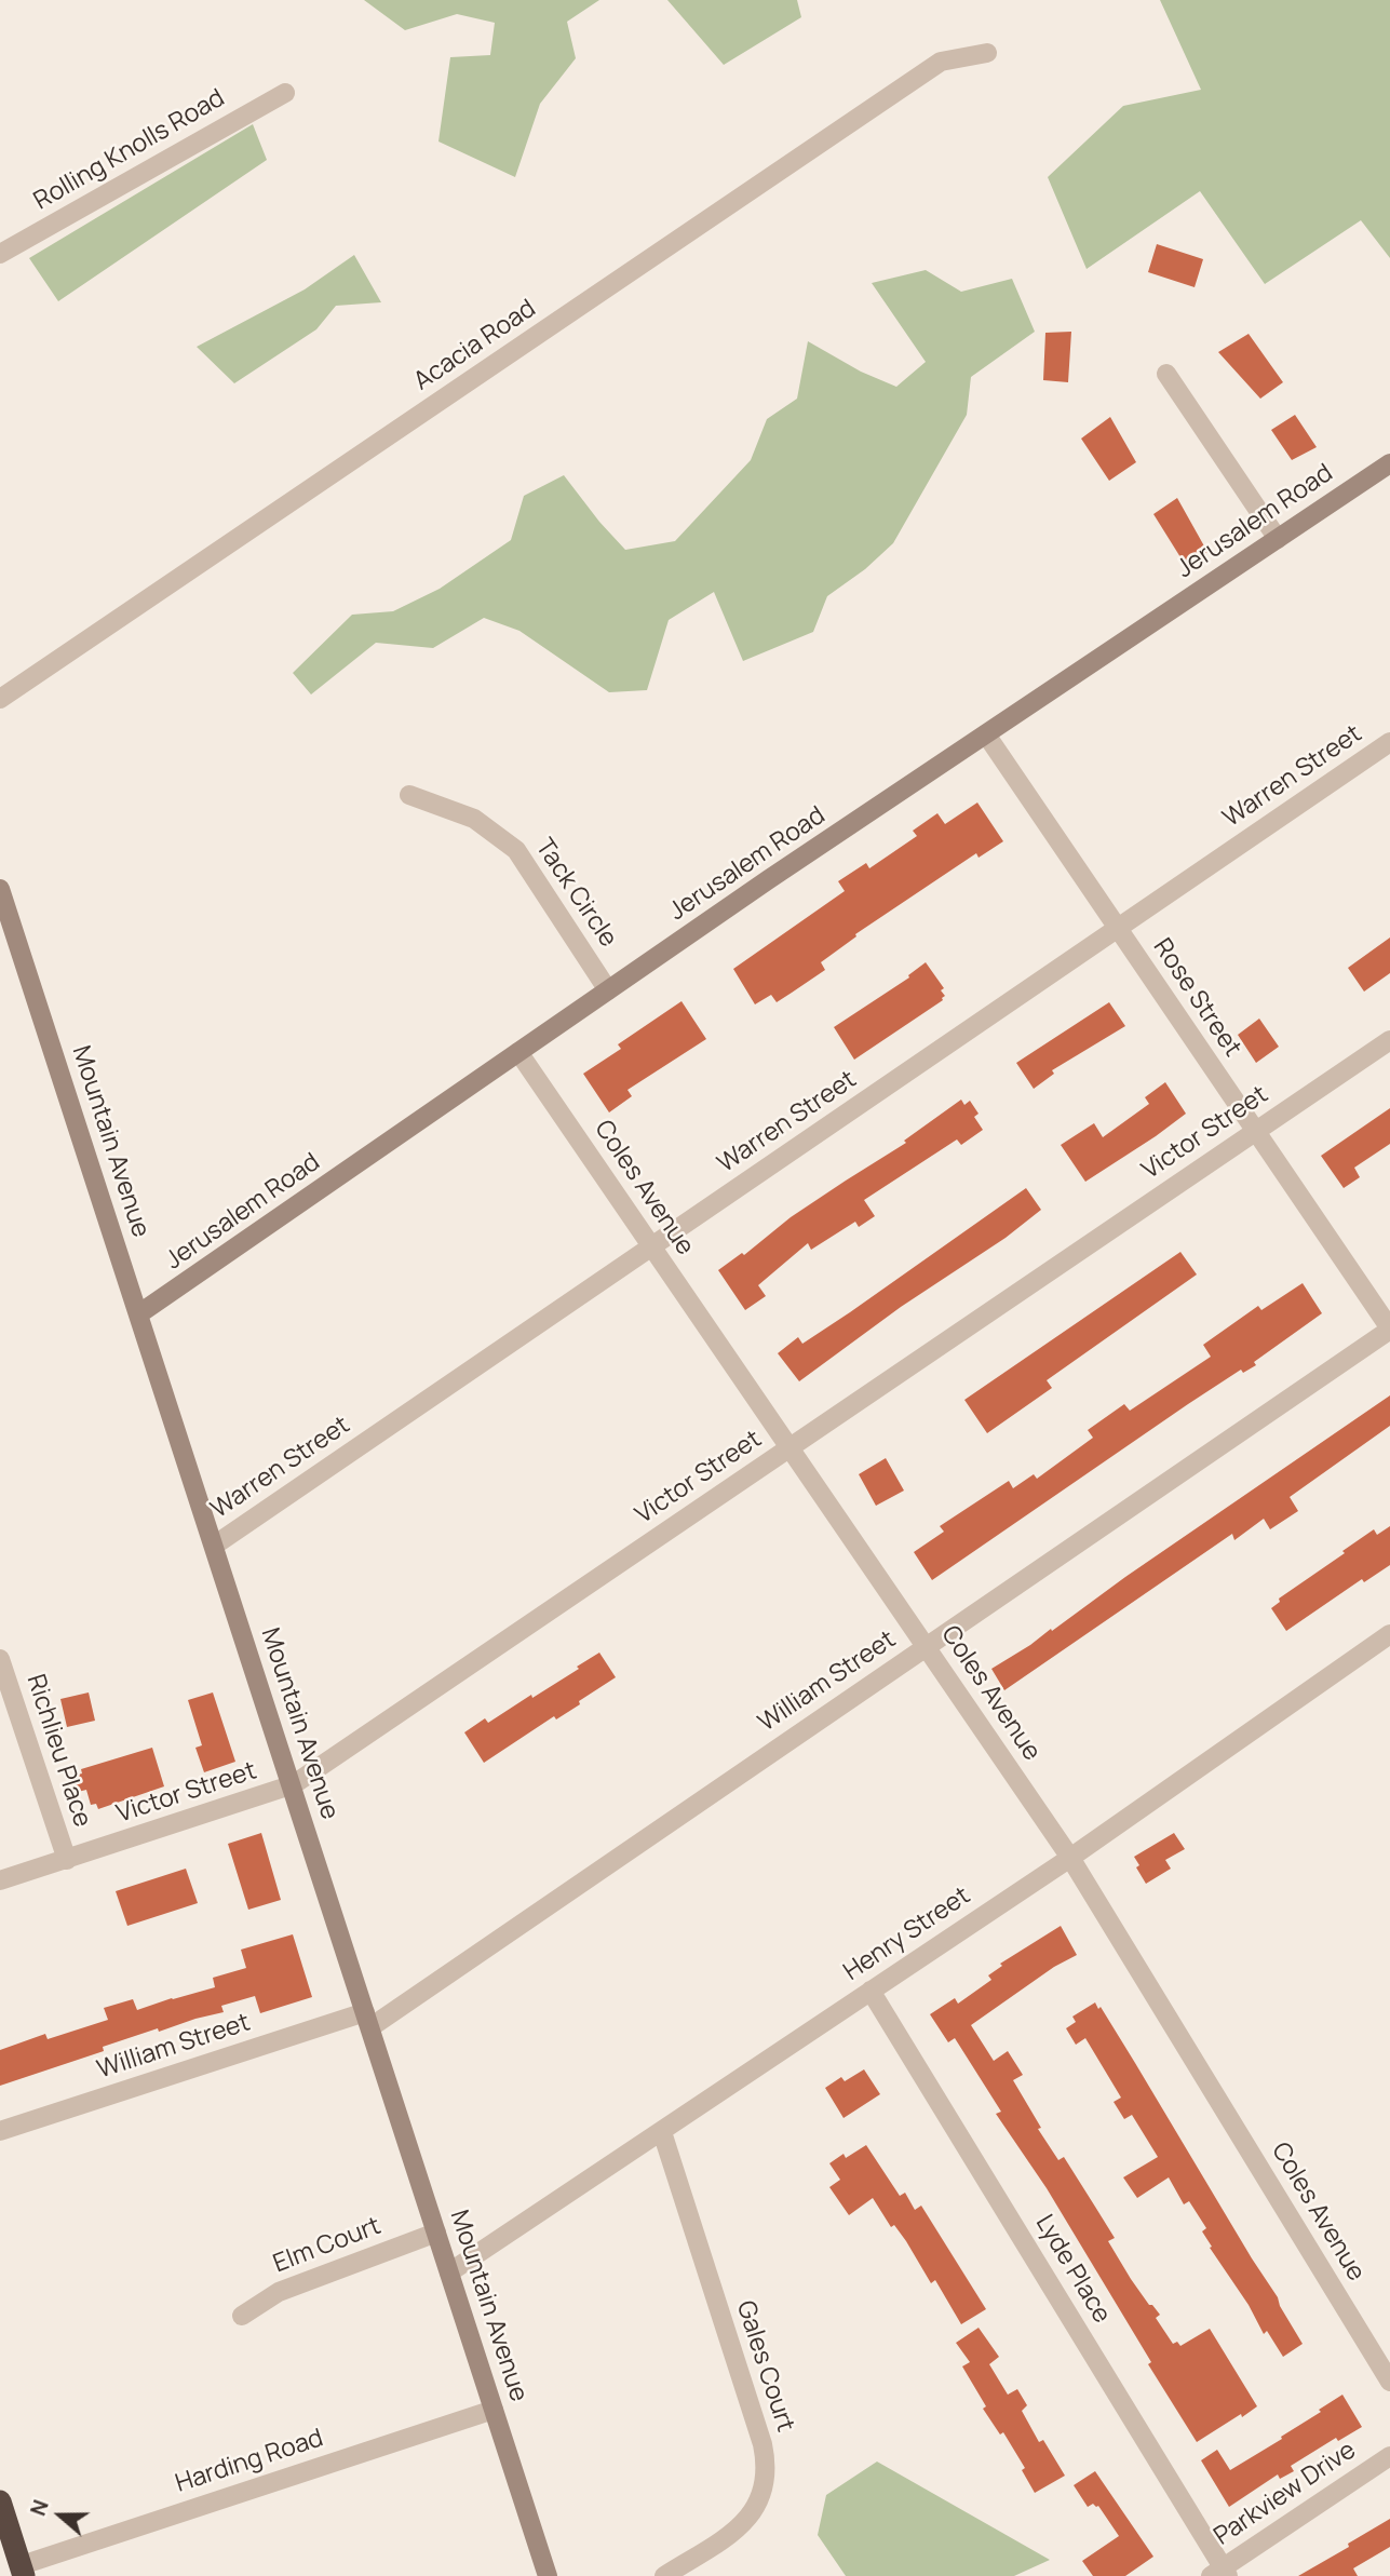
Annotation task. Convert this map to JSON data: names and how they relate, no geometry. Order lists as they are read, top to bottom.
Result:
{
  "streets": {
    "street": [
      "Rolling Knolls Road",
      "Acacia Road",
      "Jerusalem Road",
      "Warren Street",
      "Tack Circle",
      "Rose Street",
      "Victor Street",
      "Mountain Avenue",
      "Coles Avenue",
      "William Street",
      "Richlieu Place",
      "Henry Street",
      "Elm Court",
      "Lyde Place",
      "Gales Court",
      "Harding Road",
      "Parkview Drive"
    ]
  },
  "crossings": [
    ["Jerusalem Road", "Tack Circle"],
    ["Jerusalem Road", "Rose Street"],
    ["Jerusalem Road", "Mountain Avenue"],
    ["Jerusalem Road", "Coles Avenue"],
    ["Warren Street", "Rose Street"],
    ["Warren Street", "Mountain Avenue"],
    ["Warren Street", "Coles Avenue"],
    ["Rose Street", "Victor Street"],
    ["Rose Street", "William Street"],
    ["Victor Street", "Mountain Avenue"],
    ["Victor Street", "Coles Avenue"],
    ["Victor Street", "Richlieu Place"],
    ["Mountain Avenue", "William Street"],
    ["Mountain Avenue", "Henry Street"],
    ["Mountain Avenue", "Elm Court"],
    ["Mountain Avenue", "Harding Road"],
    ["Coles Avenue", "William Street"],
    ["Coles Avenue", "Henry Street"],
    ["Henry Street", "Lyde Place"],
    ["Henry Street", "Gales Court"],
    ["Lyde Place", "Parkview Drive"]
  ],
  "north": "left"
}
